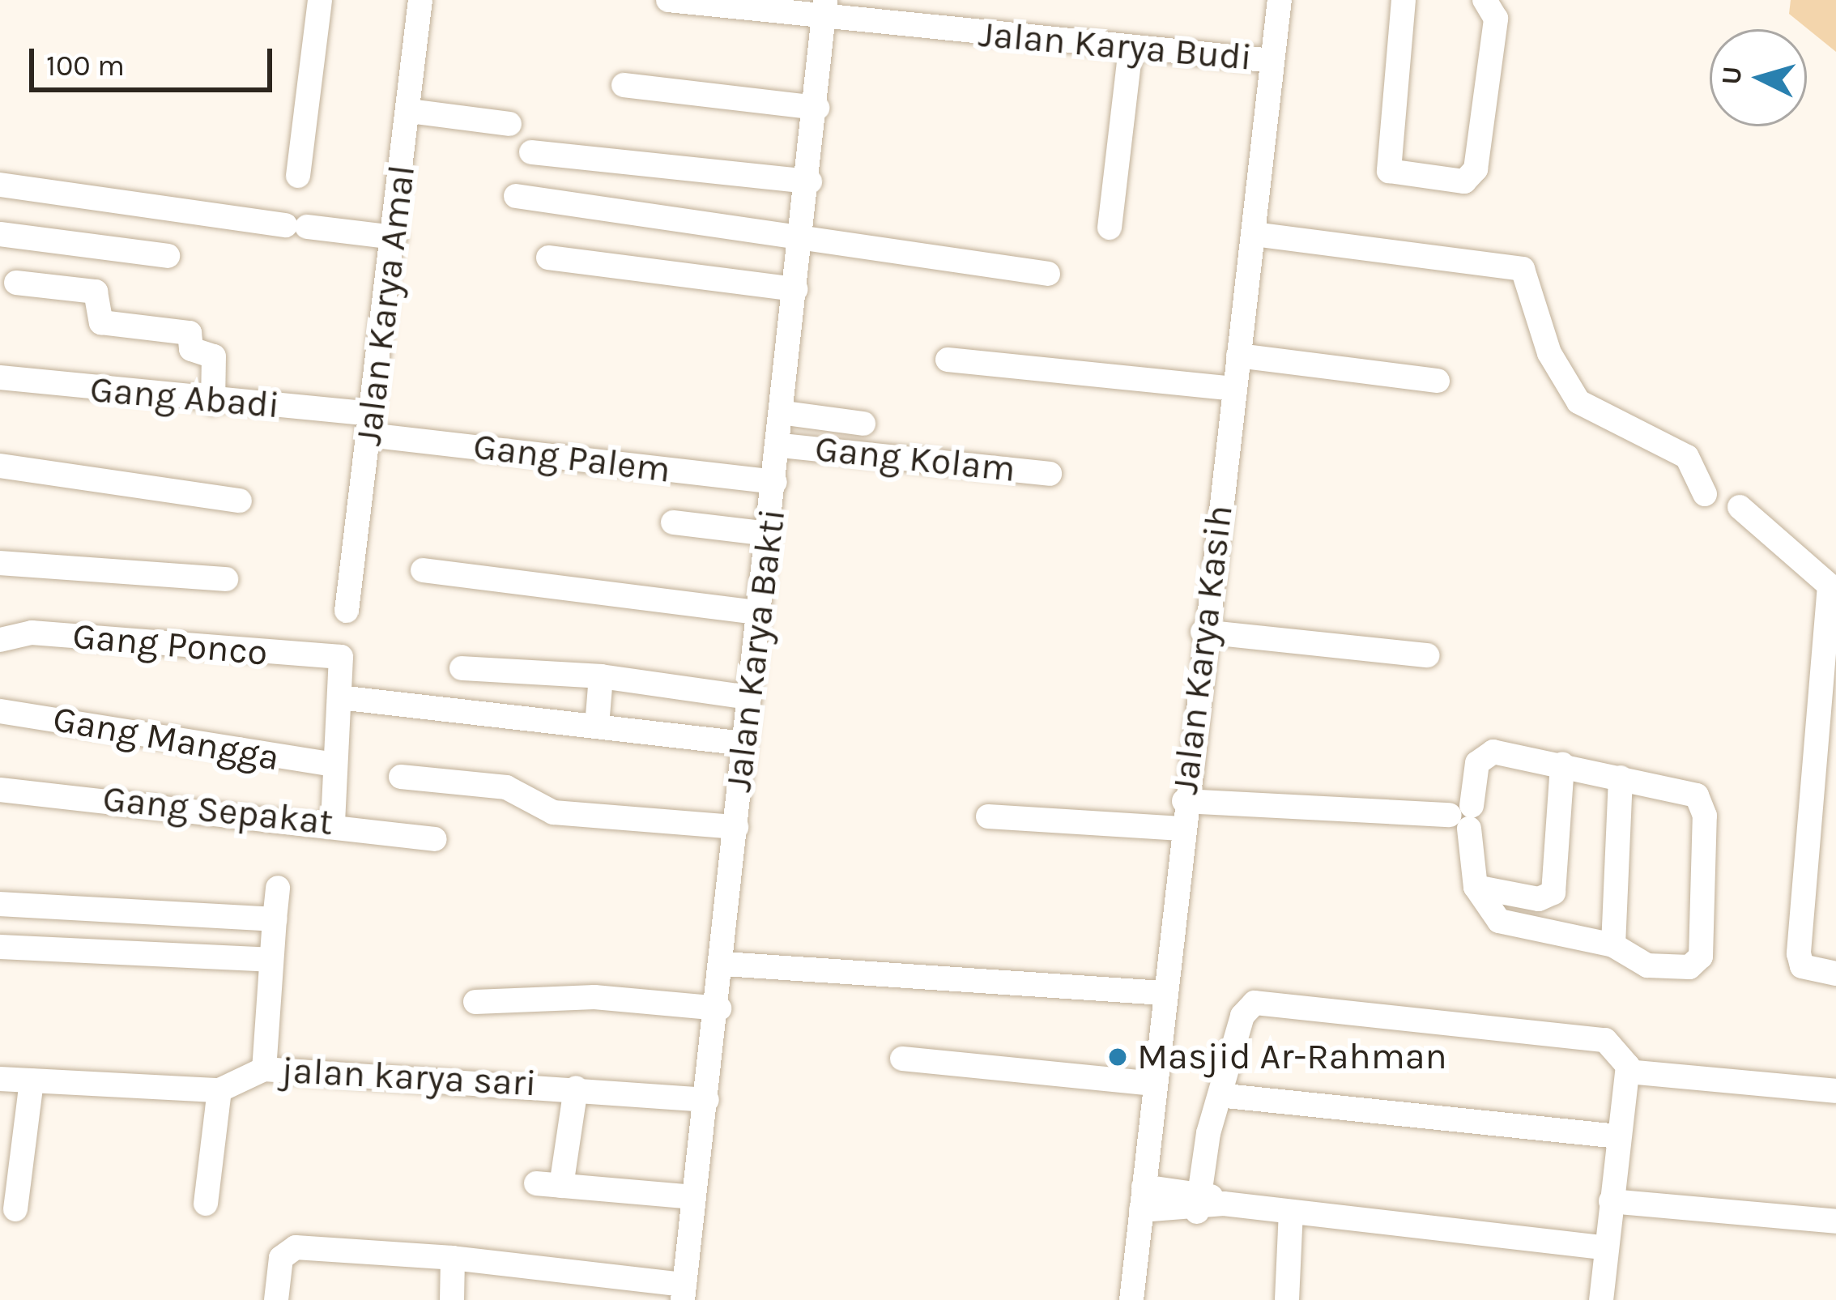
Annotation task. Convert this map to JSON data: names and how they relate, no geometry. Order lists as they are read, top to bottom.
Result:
{
  "streets": {
    "street": [
      "Jalan Karya Budi",
      "Jalan Karya Amal",
      "Gang Abadi",
      "Gang Palem",
      "Gang Kolam",
      "Gang Ponco",
      "Jalan Karya Kasih",
      "Jalan Karya Bakti",
      "Gang Mangga",
      "Gang Sepakat",
      "jalan karya sari"
    ]
  },
  "crossings": [
    ["Jalan Karya Budi", "Jalan Karya Kasih"],
    ["Jalan Karya Budi", "Jalan Karya Bakti"],
    ["Jalan Karya Amal", "Gang Abadi"],
    ["Jalan Karya Amal", "Gang Palem"],
    ["Gang Abadi", "Gang Palem"],
    ["Gang Palem", "Jalan Karya Bakti"],
    ["Gang Kolam", "Jalan Karya Bakti"],
    ["Jalan Karya Bakti", "jalan karya sari"]
  ],
  "places": ["Masjid Ar-Rahman"],
  "scale_bar": "100 m",
  "north": "left"
}
